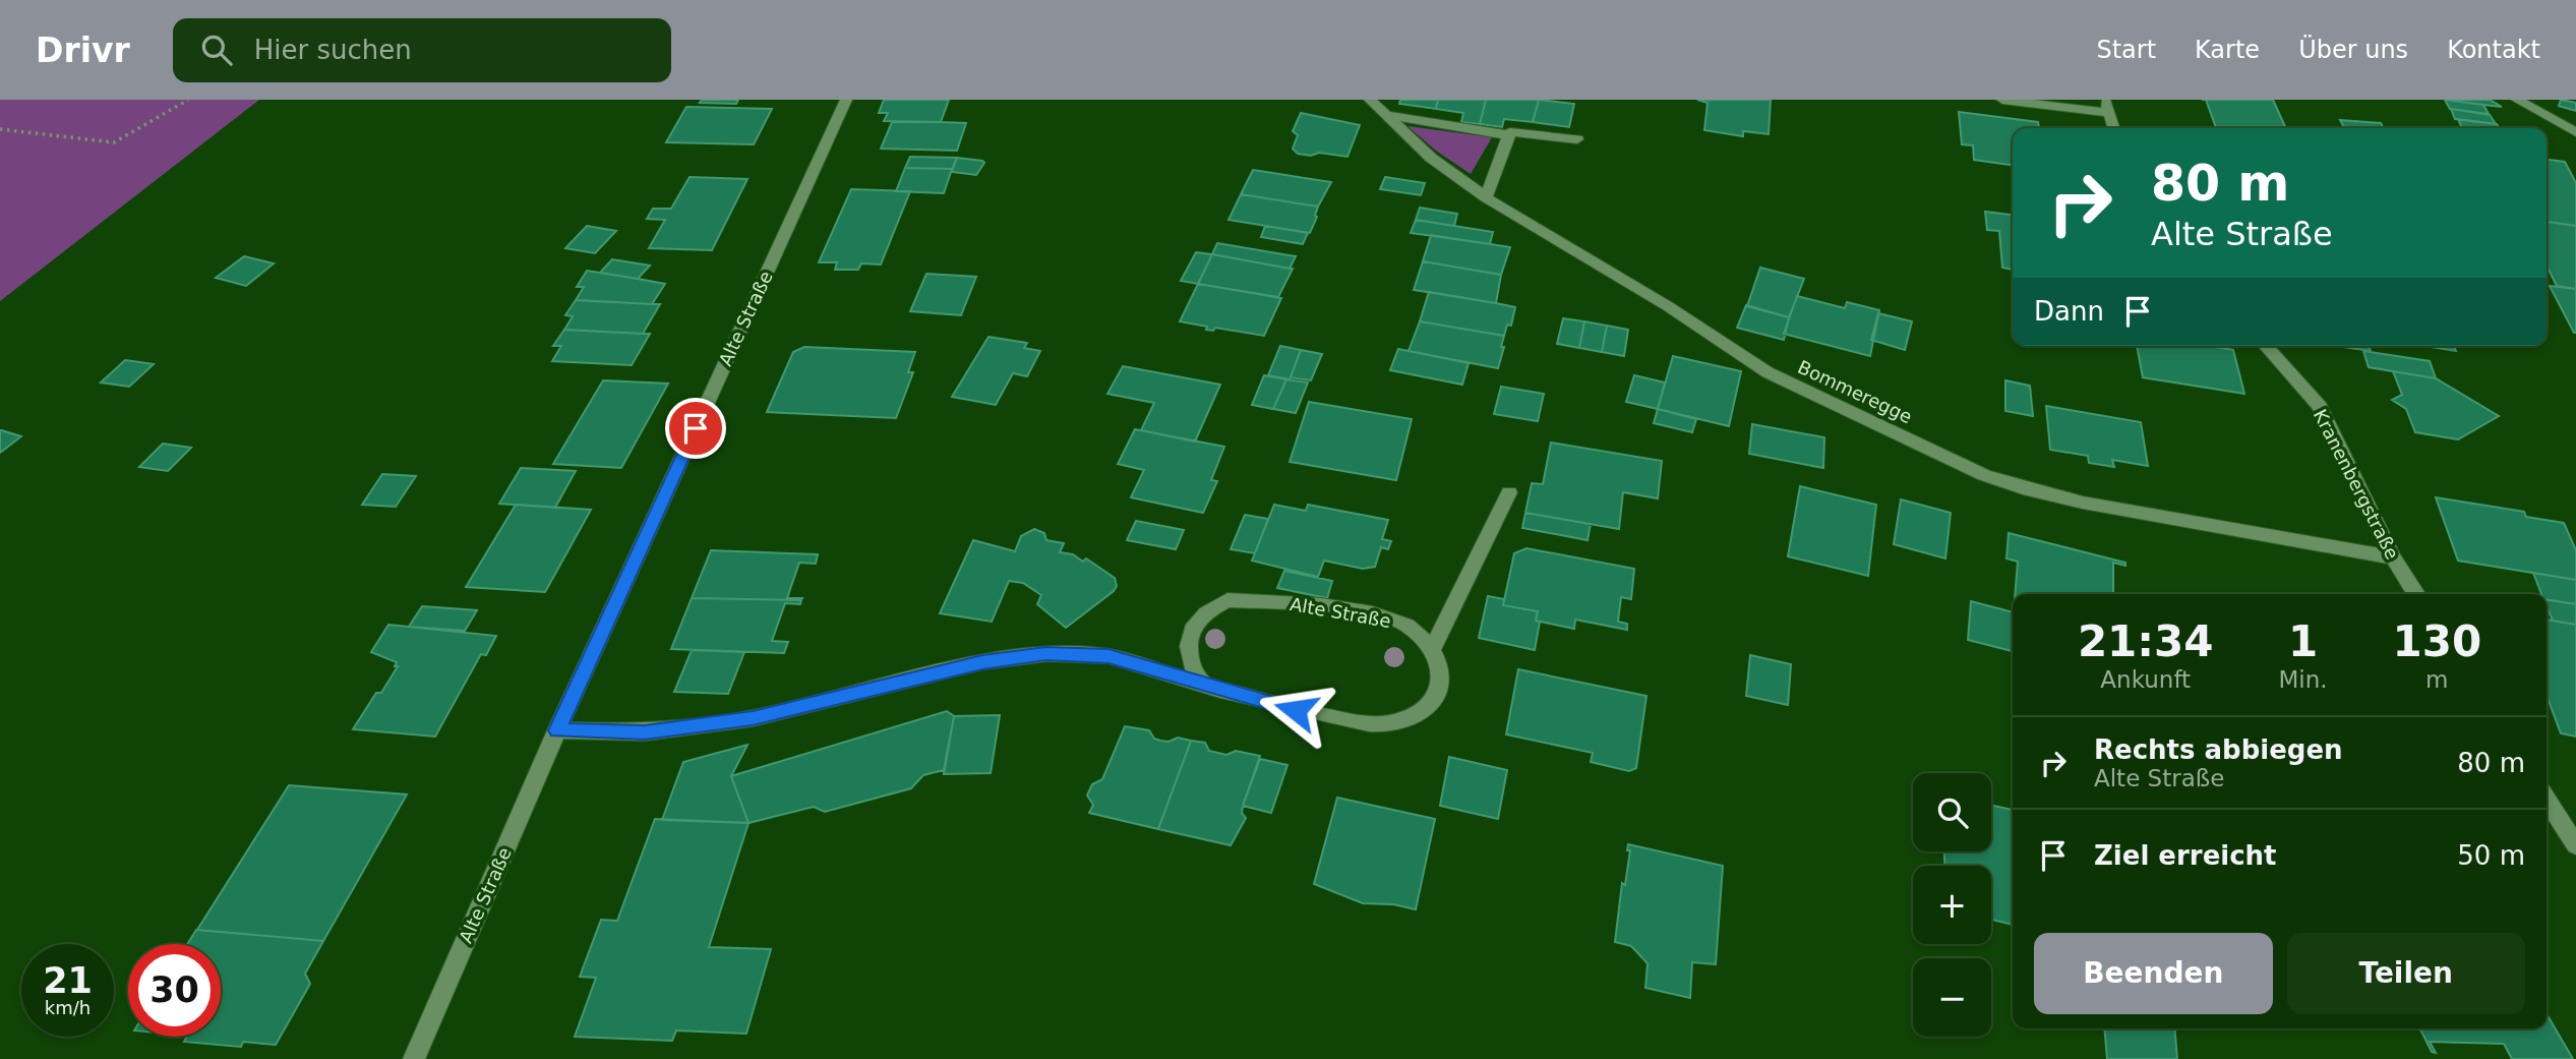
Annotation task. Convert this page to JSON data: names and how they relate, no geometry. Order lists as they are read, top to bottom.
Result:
{
  "streets": {
    "street": ["Alte Straße", "Bommeregge", "Kranenbergstraße"]
  },
  "crossings": [
    ["Bommeregge", "Kranenbergstraße"]
  ],
  "page": {
    "header": "Drivr",
    "search": "Hier suchen",
    "nav": [
      "Start",
      "Karte",
      "Über uns",
      "Kontakt"
    ],
    "turn": ["80 m", "Alte Straße"],
    "then": "Dann",
    "eta": [
      "21:34",
      "Ankunft",
      "1",
      "Min.",
      "130",
      "m"
    ],
    "list": [
      {
        "name": "Rechts abbiegen",
        "note": "Alte Straße",
        "value": "80 m"
      },
      {
        "name": "Ziel erreicht",
        "value": "50 m"
      }
    ],
    "map_buttons": ["+", "−"],
    "buttons": ["Beenden", "Teilen"],
    "speed": "21 km/h",
    "limit": "30"
  }
}
